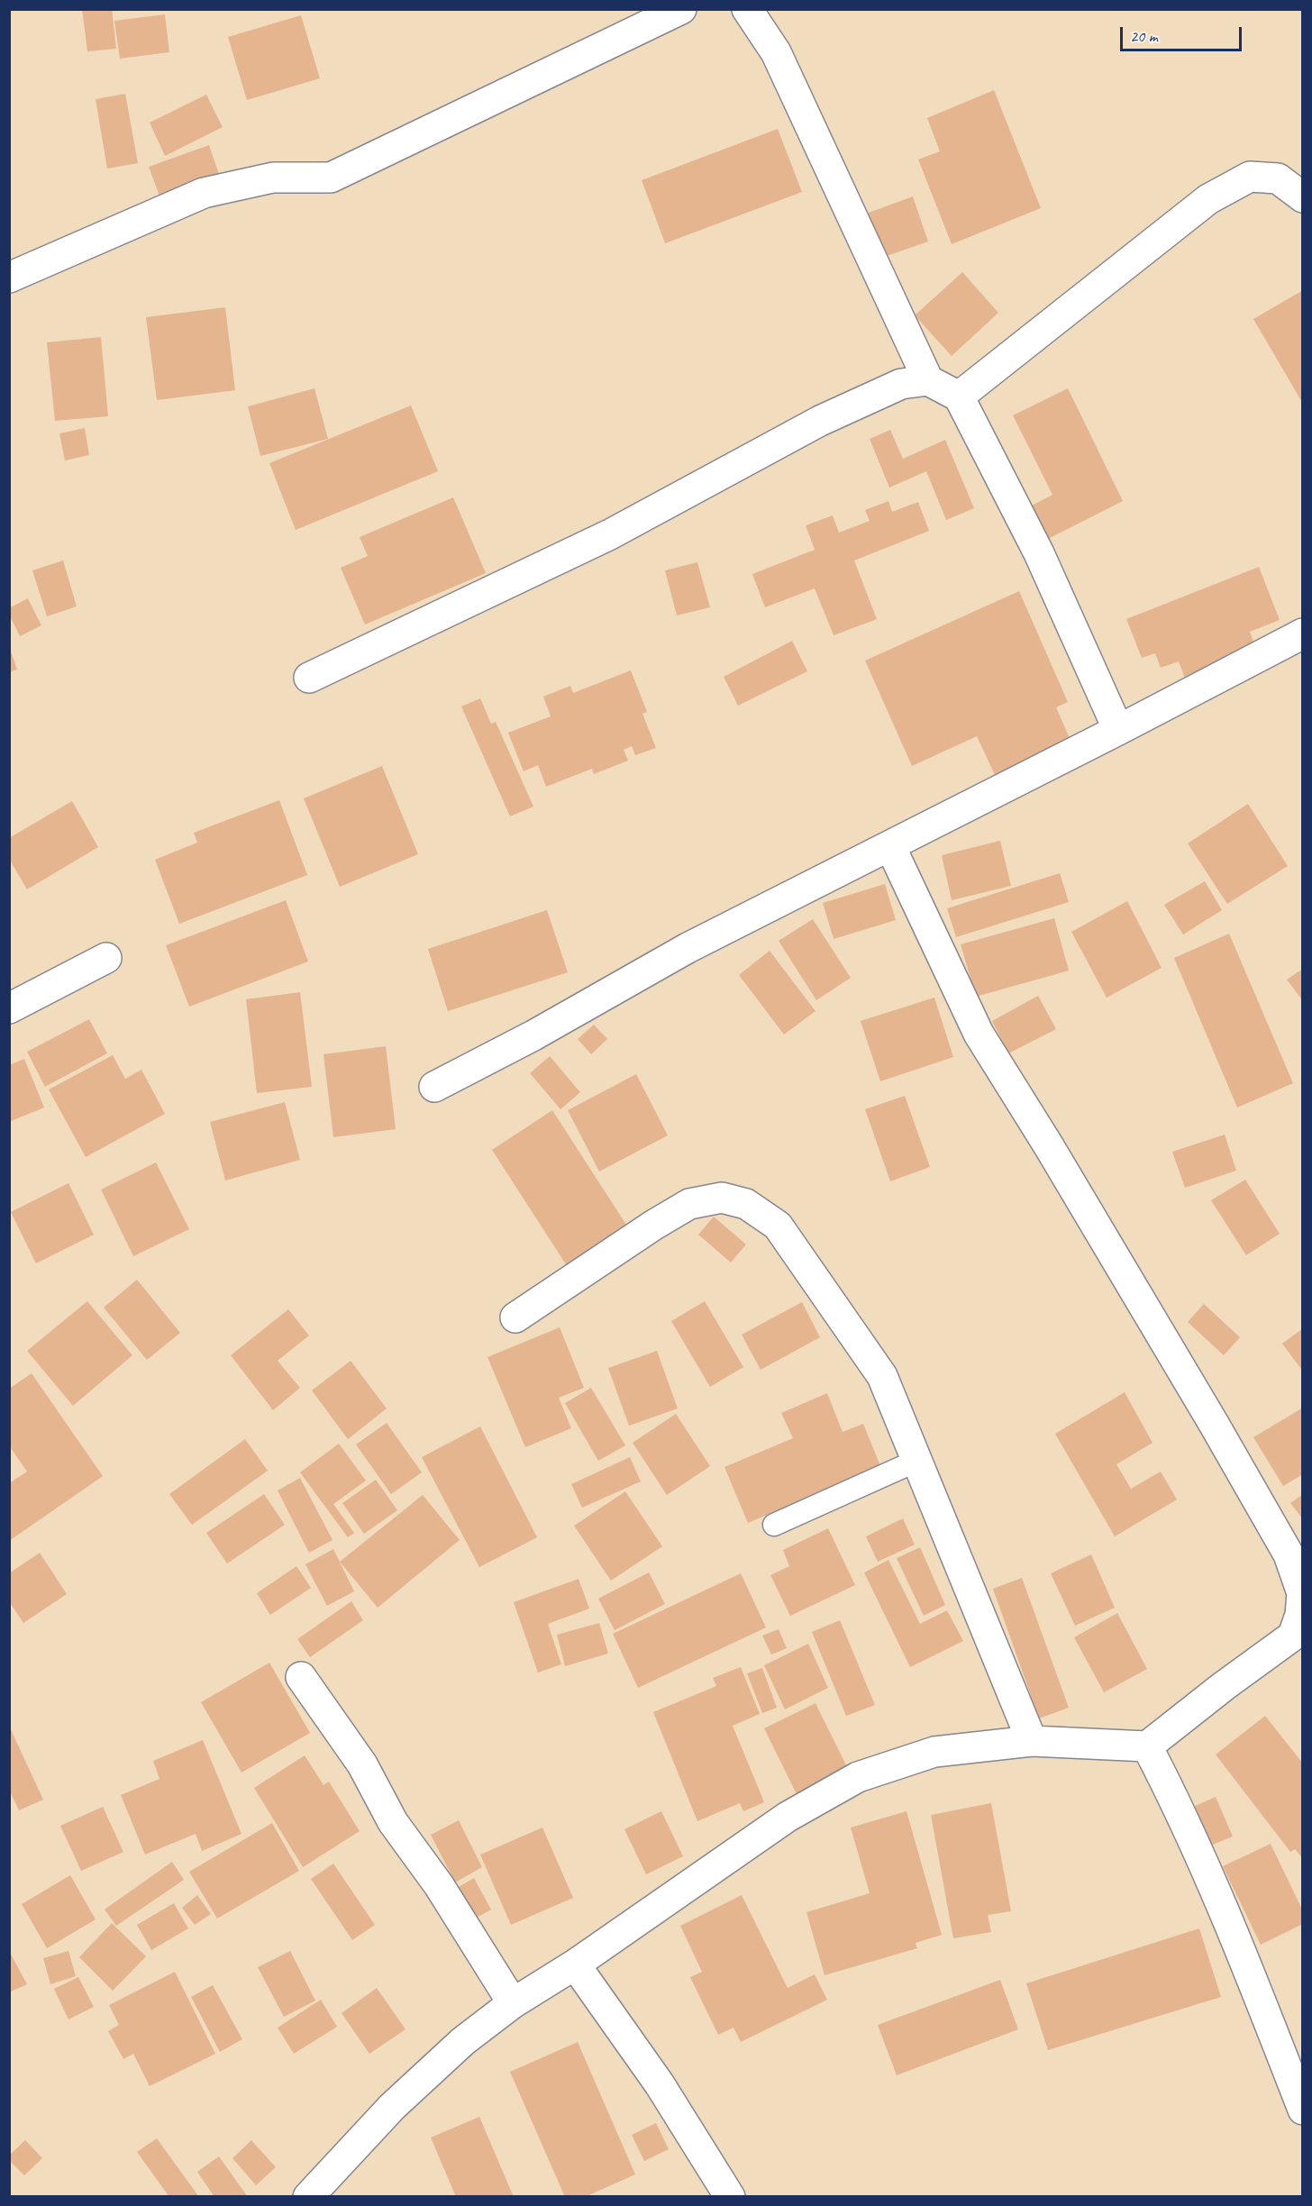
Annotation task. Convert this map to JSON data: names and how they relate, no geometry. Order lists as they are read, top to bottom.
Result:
{
  "scale_bar": "20 m"
}
